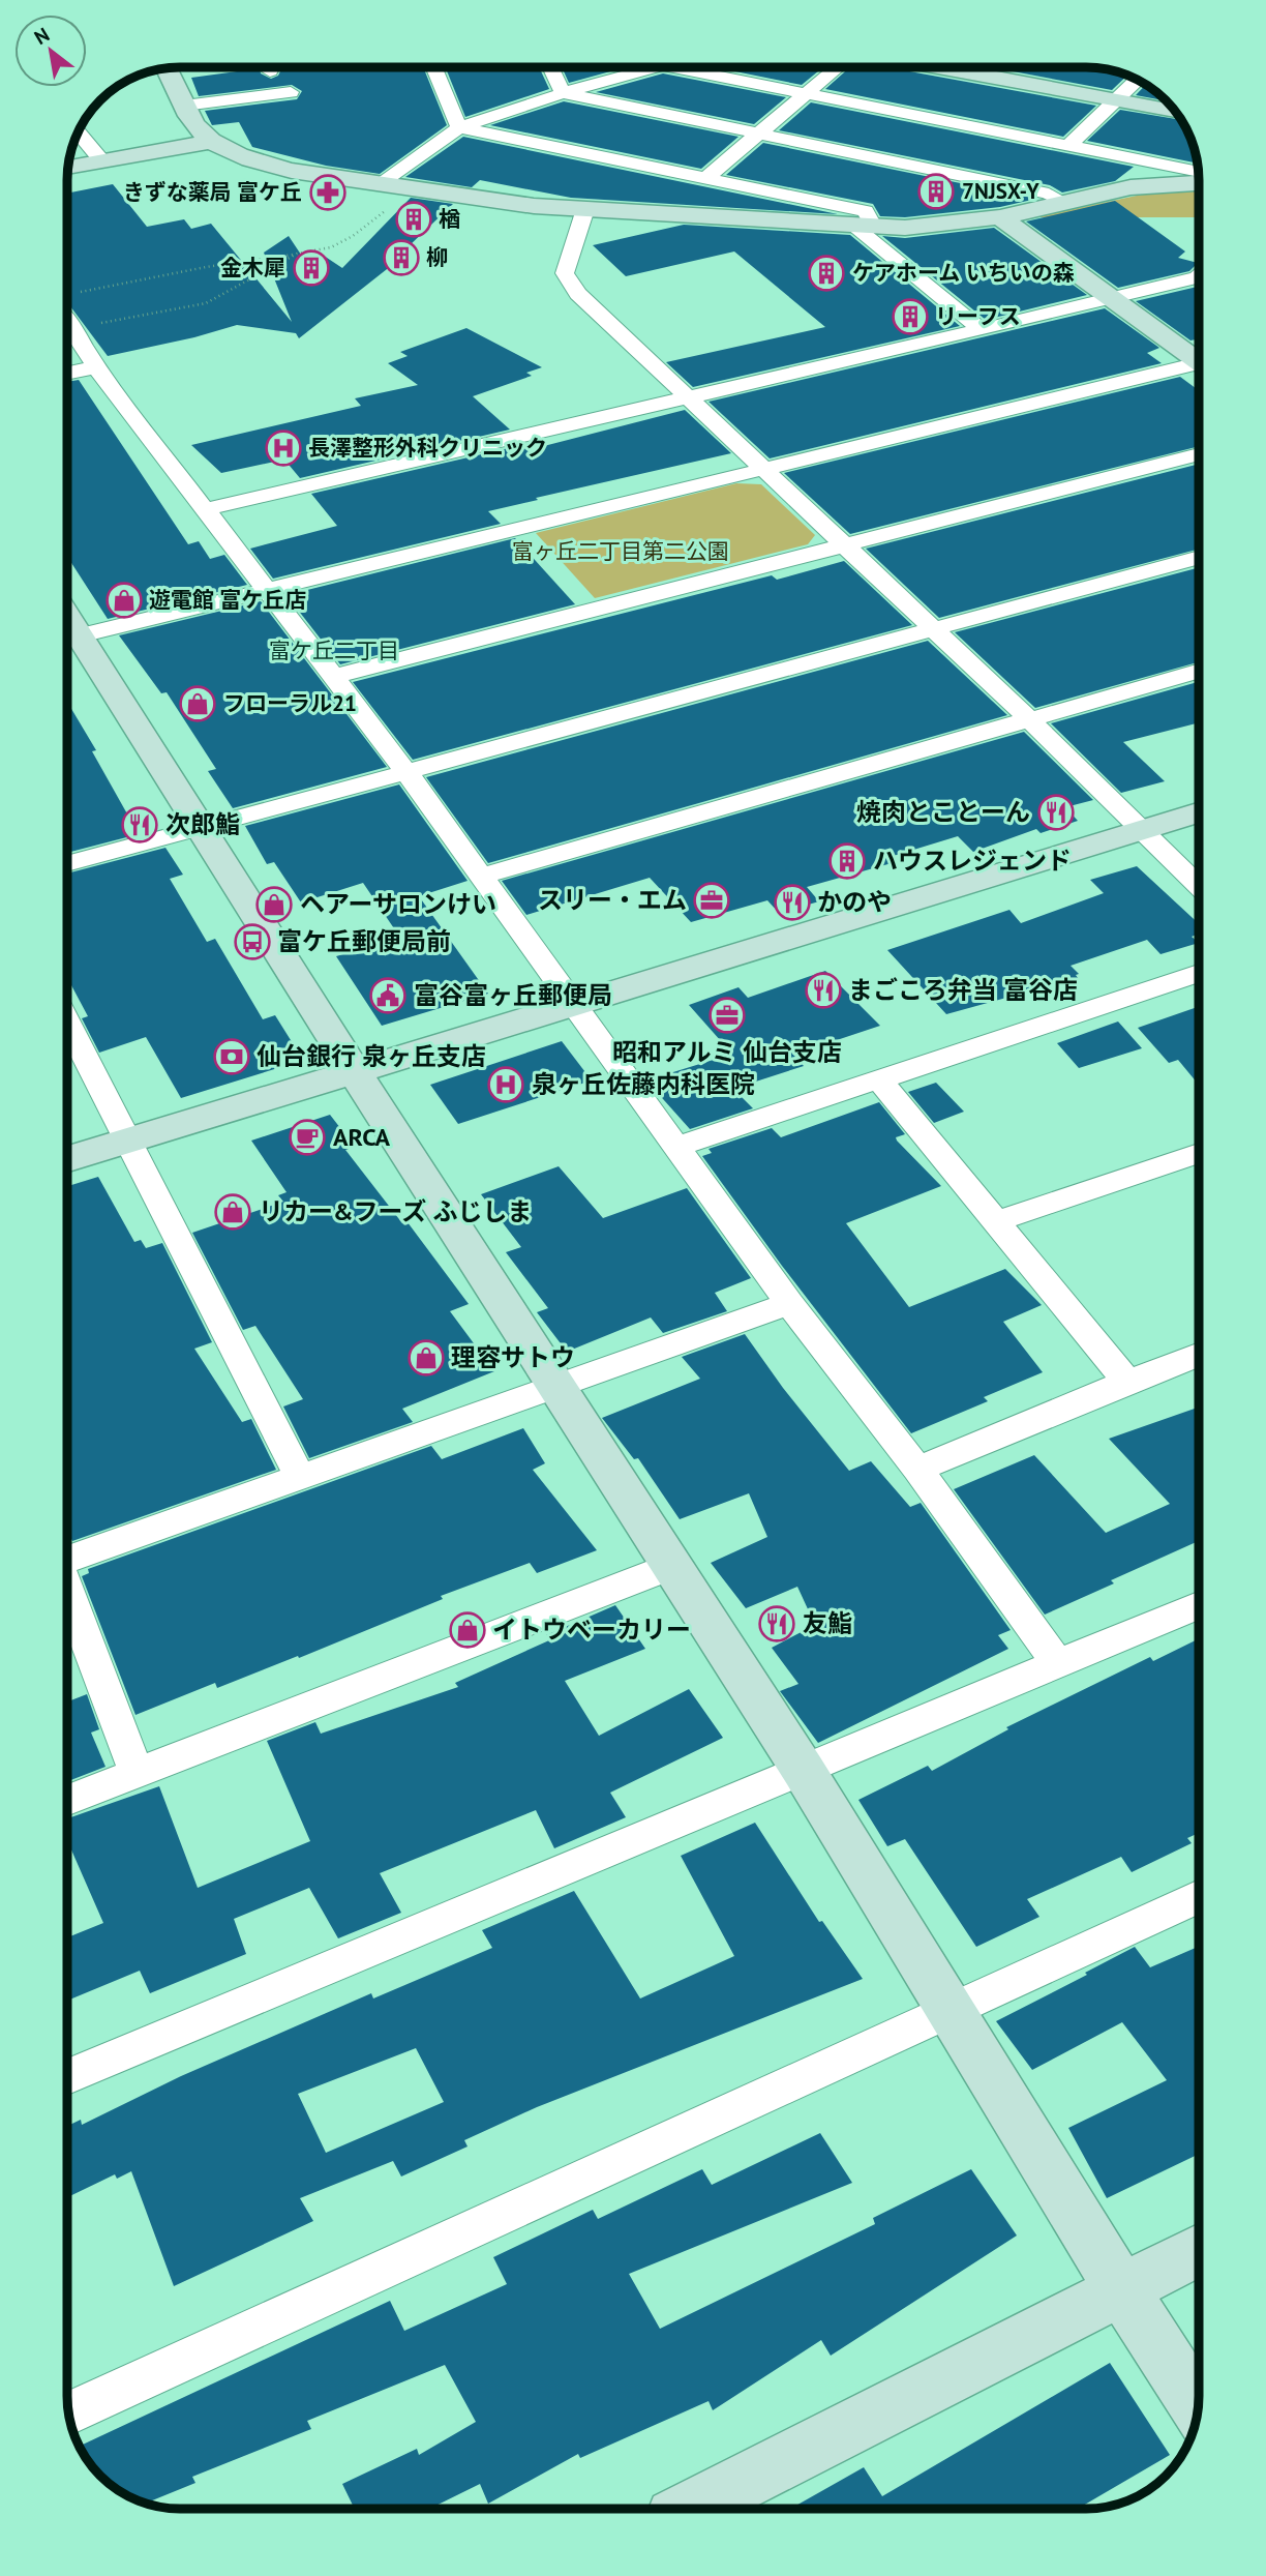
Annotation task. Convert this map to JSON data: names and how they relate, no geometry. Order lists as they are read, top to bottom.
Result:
{
  "districts": ["富ケ丘二丁目"],
  "parks": ["富ヶ丘二丁目第二公園"],
  "places": {
    "building": [
      "7NJSX-Y",
      "楢",
      "柳",
      "金木犀",
      "ケアホーム いちいの森",
      "リーフス",
      "ハウスレジェンド"
    ],
    "pharmacy": ["きずな薬局 富ケ丘"],
    "hospital": ["長澤整形外科クリニック", "泉ヶ丘佐藤内科医院"],
    "shop": [
      "遊電館 富ケ丘店",
      "フローラル21",
      "ヘアーサロンけい",
      "リカー&フーズ ふじしま",
      "理容サトウ",
      "イトウベーカリー"
    ],
    "restaurant": [
      "焼肉とことーん",
      "次郎鮨",
      "かのや",
      "まごころ弁当 富谷店",
      "友鮨"
    ],
    "office": ["スリー・エム", "昭和アルミ 仙台支店"],
    "bus stop": ["富ケ丘郵便局前"],
    "public building": ["富谷富ヶ丘郵便局"],
    "bank": ["仙台銀行 泉ヶ丘支店"],
    "cafe": ["ARCA"]
  },
  "north": "top left"
}
